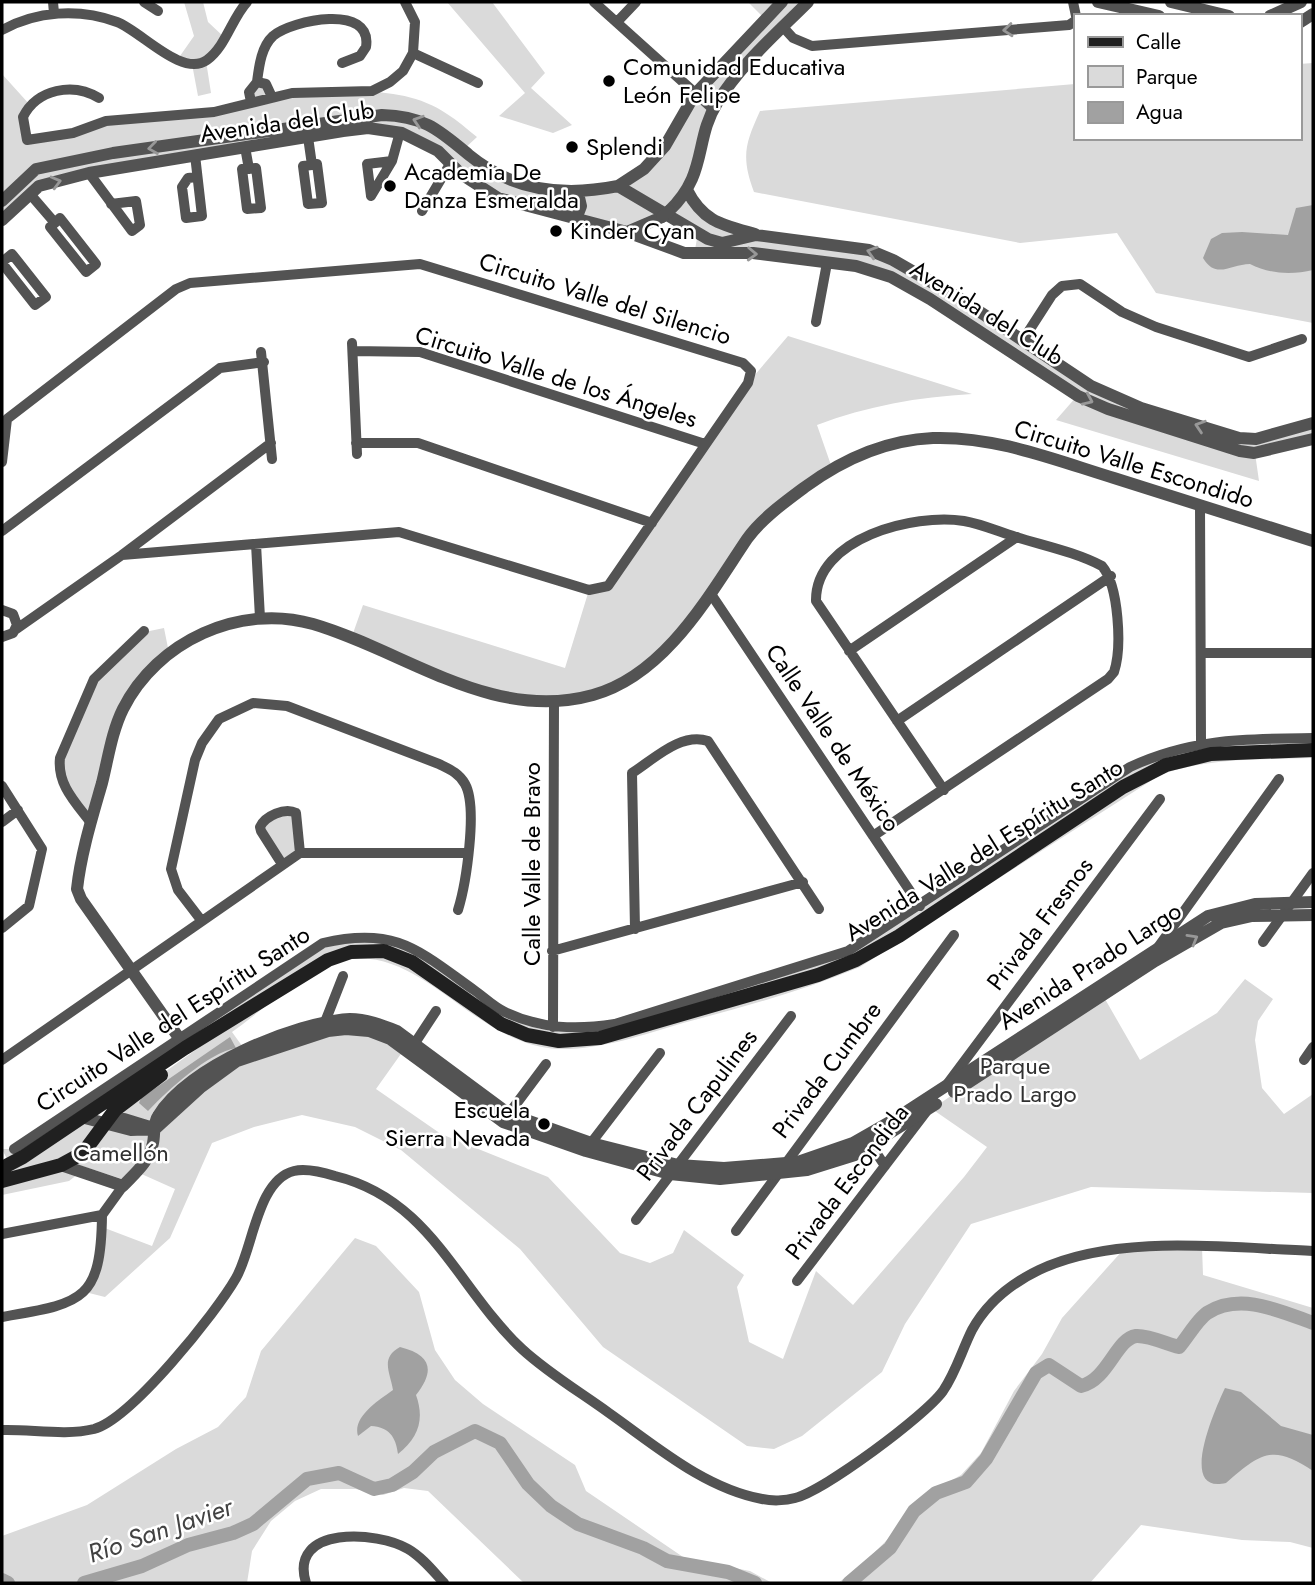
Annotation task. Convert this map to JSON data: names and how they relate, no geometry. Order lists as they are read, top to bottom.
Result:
{
  "streets": {
    "main road": ["Avenida Valle del Espíritu Santo"],
    "street": [
      "Avenida del Club",
      "Circuito Valle del Silencio",
      "Circuito Valle de los Ángeles",
      "Circuito Valle Escondido",
      "Calle Valle de México",
      "Calle Valle de Bravo",
      "Privada Fresnos",
      "Avenida Prado Largo",
      "Circuito Valle del Espíritu Santo",
      "Privada Cumbre",
      "Privada Capulines",
      "Privada Escondida"
    ]
  },
  "crossings": [
    ["Circuito Valle del Silencio", "Circuito Valle de los Ángeles"],
    ["Circuito Valle Escondido", "Calle Valle de México"],
    ["Circuito Valle Escondido", "Avenida Valle del Espíritu Santo"],
    ["Circuito Valle Escondido", "Calle Valle de Bravo"],
    ["Circuito Valle Escondido", "Circuito Valle del Espíritu Santo"],
    ["Calle Valle de México", "Circuito Valle del Espíritu Santo"],
    ["Avenida Valle del Espíritu Santo", "Circuito Valle del Espíritu Santo"],
    ["Calle Valle de Bravo", "Circuito Valle del Espíritu Santo"],
    ["Privada Fresnos", "Avenida Prado Largo"],
    ["Privada Fresnos", "Privada Escondida"],
    ["Avenida Prado Largo", "Privada Cumbre"],
    ["Avenida Prado Largo", "Privada Capulines"],
    ["Avenida Prado Largo", "Privada Escondida"]
  ],
  "water": ["Río San Javier"],
  "parks": ["Parque Prado Largo", "Camellón"],
  "places": [
    "Comunidad Educativa León Felipe",
    "Splendi",
    "Academia De Danza Esmeralda",
    "Kinder Cyan",
    "Escuela Sierra Nevada"
  ],
  "legend": ["Calle", "Parque", "Agua"]
}
